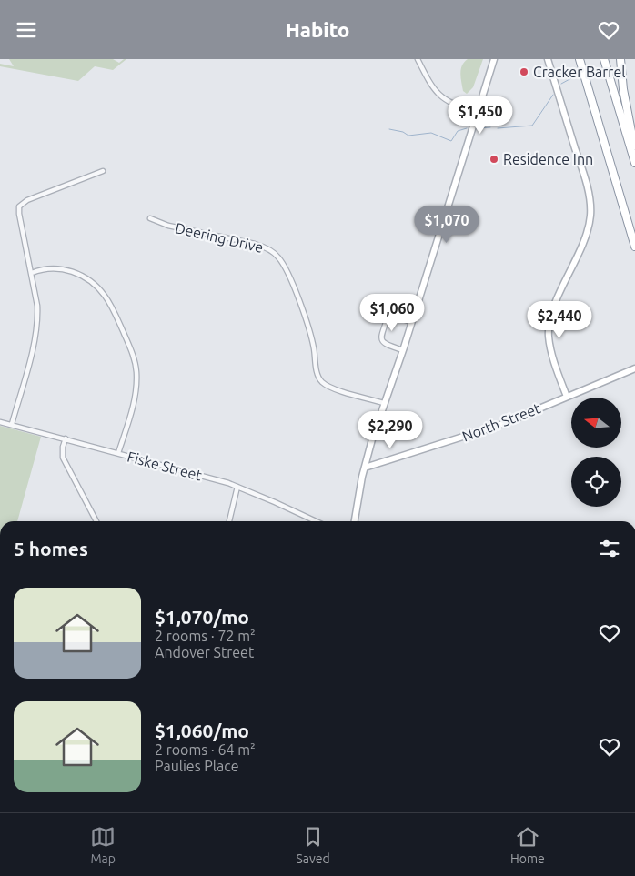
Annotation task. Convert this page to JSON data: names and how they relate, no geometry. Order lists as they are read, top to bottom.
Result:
{
  "streets": {
    "main road": ["North Street"],
    "street": ["Deering Drive", "Fiske Street"]
  },
  "places": ["Cracker Barrel", "Residence Inn"],
  "north": "left",
  "page": {
    "header": "Habito",
    "price": [
      "$1,450",
      "$1,070",
      "$1,060",
      "$2,440",
      "$2,290"
    ],
    "heading": "5 homes",
    "list": [
      {
        "name": "$1,070/mo",
        "note": "2 rooms · 72 m² · Andover Street"
      },
      {
        "name": "$1,060/mo",
        "note": "2 rooms · 64 m² · Paulies Place"
      }
    ],
    "tabs": ["Map", "Saved", "Home"]
  }
}
